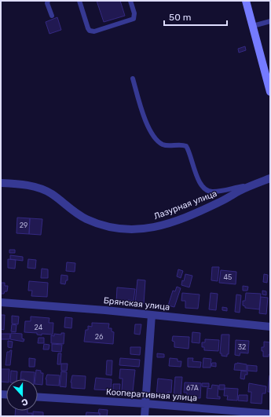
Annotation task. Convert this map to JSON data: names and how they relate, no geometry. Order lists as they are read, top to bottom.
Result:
{
  "streets": {
    "street": ["Лазурная улица", "Брянская улица", "Кооперативная улица"]
  },
  "house_numbers": [
    "29",
    "45",
    "24",
    "26",
    "32",
    "67А"
  ],
  "scale_bar": "50 m",
  "north": "bottom"
}
